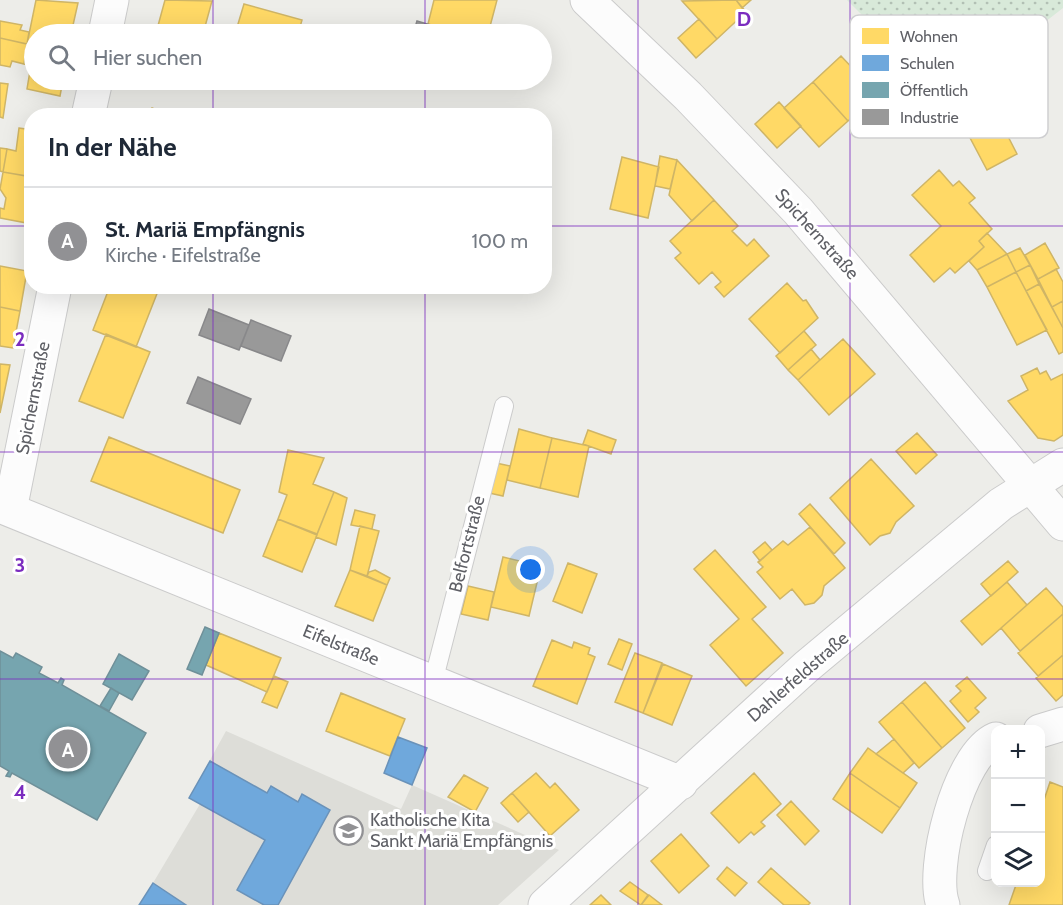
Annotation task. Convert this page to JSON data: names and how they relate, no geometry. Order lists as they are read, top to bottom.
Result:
{
  "streets": {
    "street": ["Spichernstraße", "Eifelstraße", "Dahlerfeldstraße"],
    "lane": ["Belfortstraße"]
  },
  "crossings": [
    ["Spichernstraße", "Eifelstraße"],
    ["Spichernstraße", "Dahlerfeldstraße"],
    ["Belfortstraße", "Eifelstraße"],
    ["Eifelstraße", "Dahlerfeldstraße"]
  ],
  "places": {
    "school or university": ["Katholische Kita Sankt Mariä Empfängnis"]
  },
  "legend": [
    "Wohnen",
    "Schulen",
    "Öffentlich",
    "Industrie"
  ],
  "page": {
    "search": "Hier suchen",
    "heading": "In der Nähe",
    "list": [
      {
        "mark": "A",
        "name": "St. Mariä Empfängnis",
        "note": "Kirche · Eifelstraße",
        "value": "100 m"
      }
    ],
    "map_buttons": ["+", "−"],
    "pins": "A"
  },
  "grid": {
    "columns": ["D"],
    "rows": ["2", "3", "4"]
  }
}
